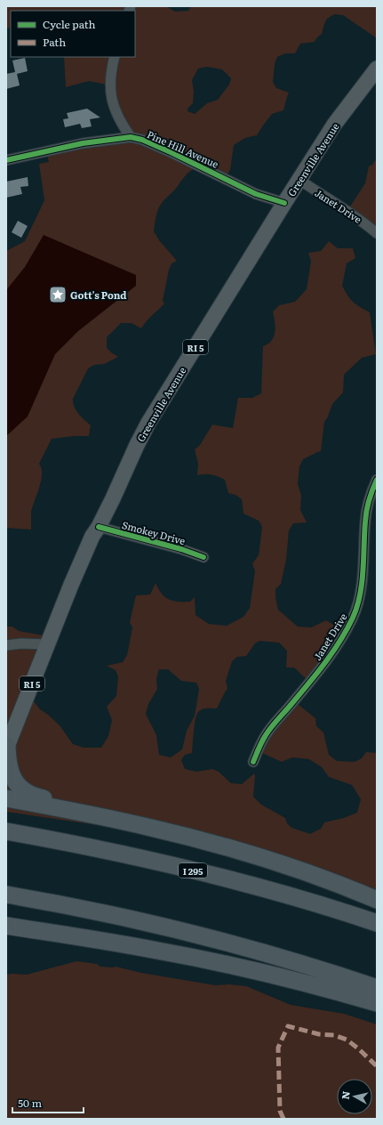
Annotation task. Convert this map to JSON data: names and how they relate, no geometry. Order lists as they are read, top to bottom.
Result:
{
  "streets": {
    "highway": ["I 295"],
    "main road": ["Greenville Avenue", "RI 5"],
    "street": ["Pine Hill Avenue", "Janet Drive", "Smokey Drive"]
  },
  "crossings": [
    ["Pine Hill Avenue", "Greenville Avenue"],
    ["Greenville Avenue", "Janet Drive"],
    ["Greenville Avenue", "Smokey Drive"]
  ],
  "places": {
    "place": ["Gott's Pond"]
  },
  "legend": ["Cycle path", "Path"],
  "scale_bar": "50 m",
  "north": "left"
}
